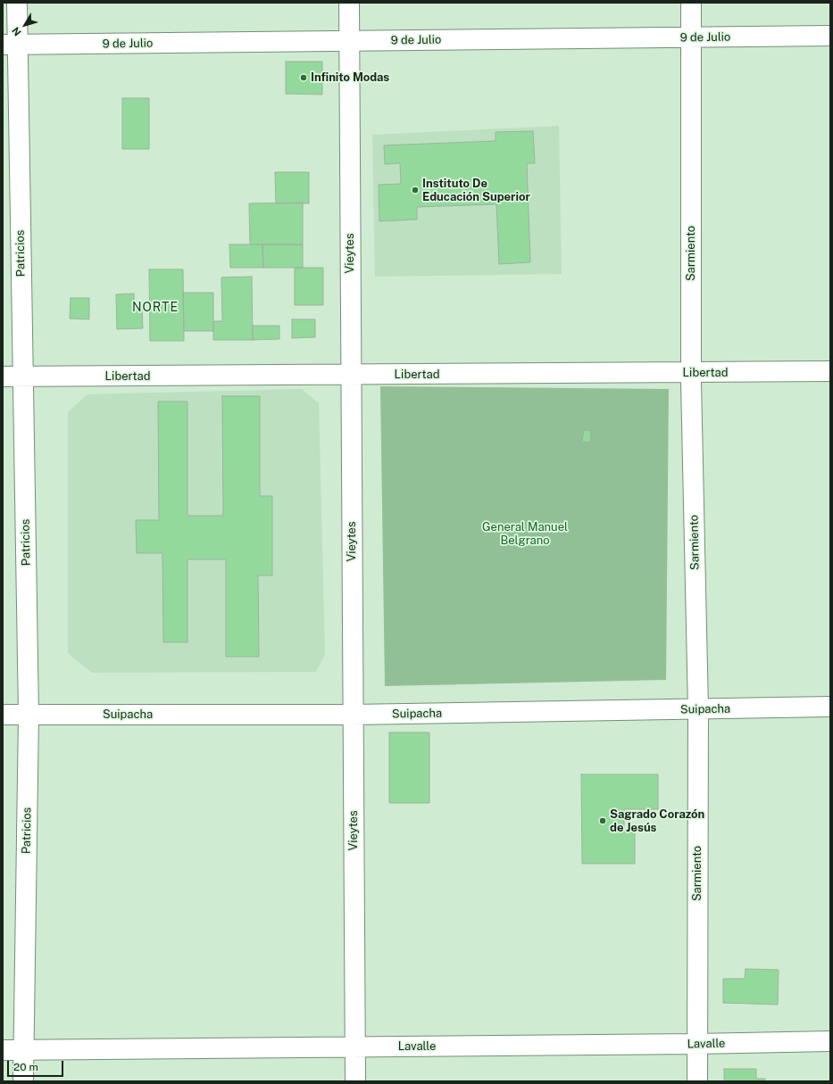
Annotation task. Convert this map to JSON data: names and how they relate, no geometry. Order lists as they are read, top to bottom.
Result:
{
  "streets": {
    "street": [
      "9 de Julio",
      "Patricios",
      "Vieytes",
      "Sarmiento",
      "Libertad",
      "Suipacha",
      "Lavalle"
    ]
  },
  "crossings": [
    ["9 de Julio", "Patricios"],
    ["9 de Julio", "Vieytes"],
    ["9 de Julio", "Sarmiento"],
    ["Patricios", "Libertad"],
    ["Patricios", "Suipacha"],
    ["Patricios", "Lavalle"],
    ["Vieytes", "Libertad"],
    ["Vieytes", "Suipacha"],
    ["Vieytes", "Lavalle"],
    ["Sarmiento", "Libertad"],
    ["Sarmiento", "Suipacha"],
    ["Sarmiento", "Lavalle"]
  ],
  "districts": ["NORTE"],
  "parks": ["General Manuel Belgrano"],
  "places": ["Infinito Modas", "Instituto De Educación Superior", "Sagrado Corazón de Jesús"],
  "scale_bar": "20 m",
  "north": "bottom left"
}
